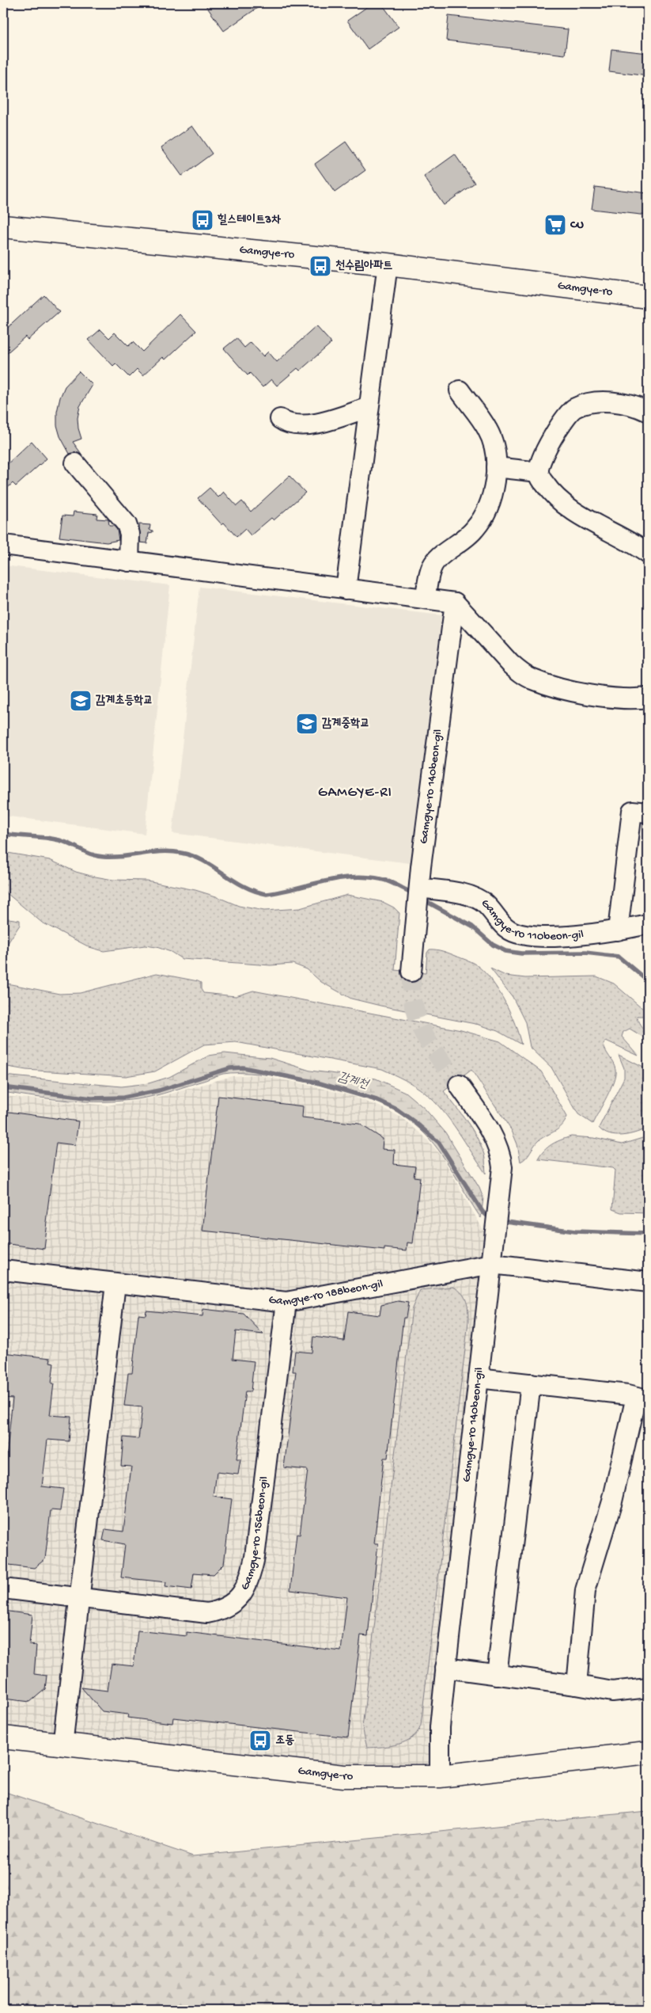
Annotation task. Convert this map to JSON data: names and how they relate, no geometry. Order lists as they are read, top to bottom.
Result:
{
  "streets": {
    "main road": ["Gamgye-ro"],
    "street": [
      "Gamgye-ro 140beon-gil",
      "Gamgye-ro 110beon-gil",
      "Gamgye-ro 188beon-gil",
      "Gamgye-ro 156beon-gil"
    ]
  },
  "crossings": [
    ["Gamgye-ro", "Gamgye-ro 140beon-gil"],
    ["Gamgye-ro 140beon-gil", "Gamgye-ro 110beon-gil"],
    ["Gamgye-ro 140beon-gil", "Gamgye-ro 188beon-gil"],
    ["Gamgye-ro 188beon-gil", "Gamgye-ro 156beon-gil"]
  ],
  "districts": ["GAMGYE-RI"],
  "water": ["감계천"],
  "places": {
    "bus stop": ["힐스테이트3차", "천수림아파트", "조동"],
    "supermarket": ["CU"],
    "school or university": ["감계초등학교", "감계중학교"]
  }
}
